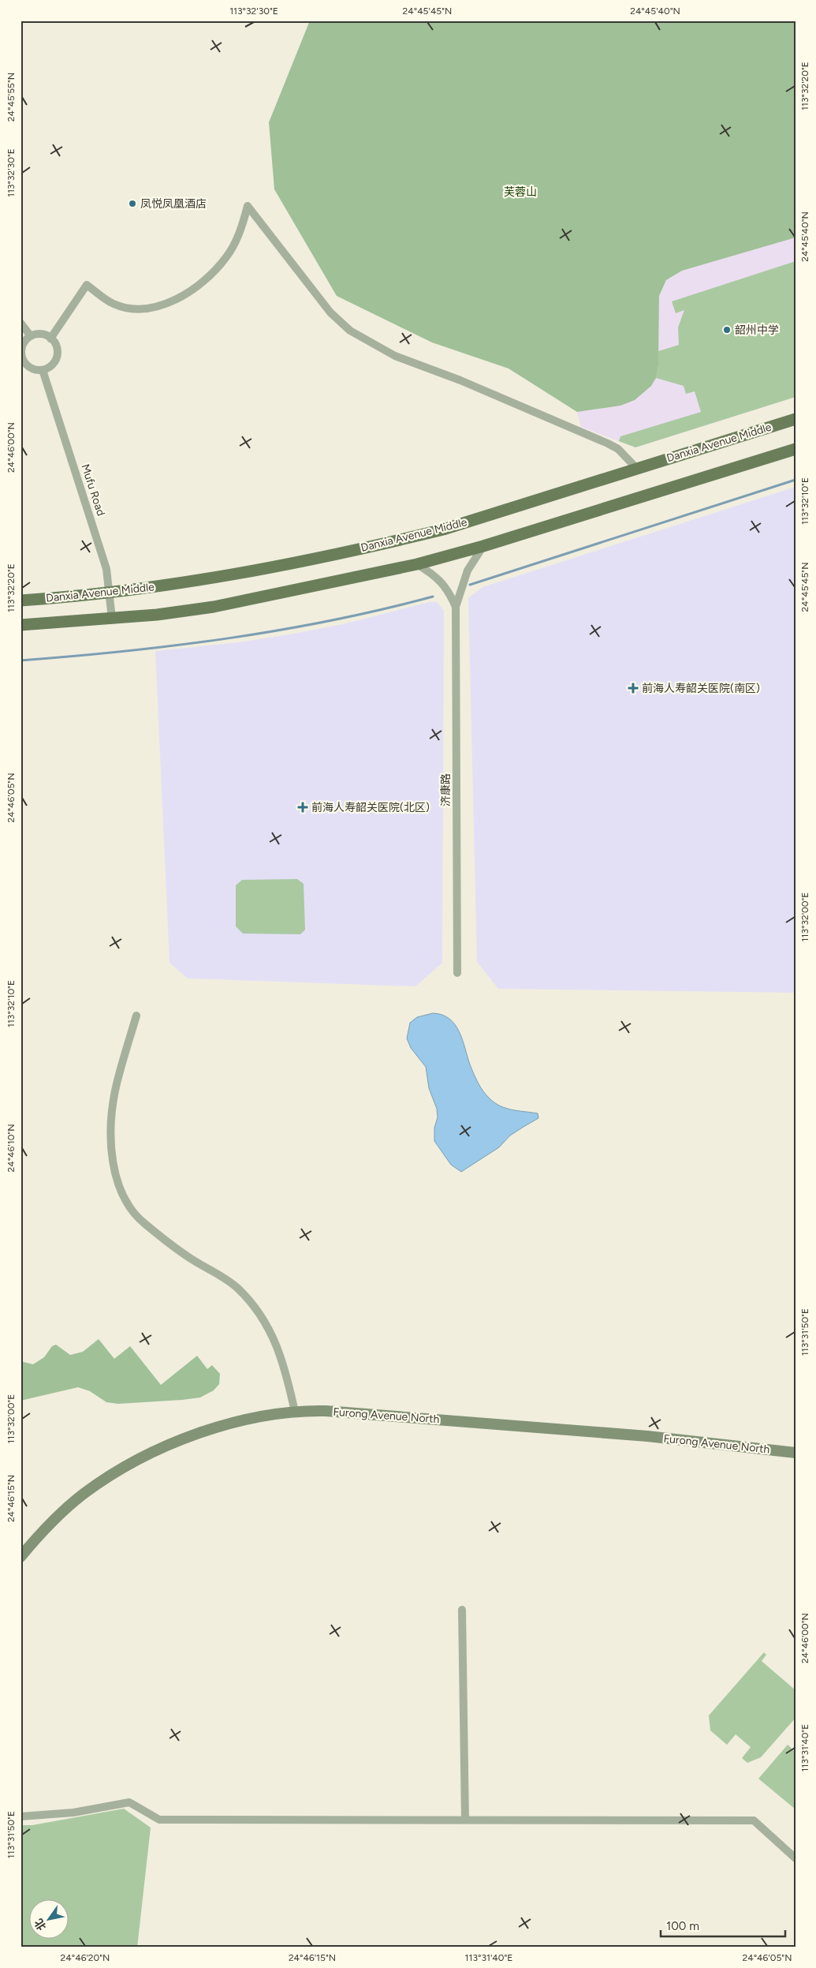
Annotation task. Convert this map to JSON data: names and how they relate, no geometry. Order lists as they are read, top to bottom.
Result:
{
  "streets": {
    "main road": ["Danxia Avenue Middle", "Furong Avenue North"],
    "street": ["Mufu Road", "济康路"]
  },
  "crossings": [
    ["Danxia Avenue Middle", "Mufu Road"]
  ],
  "parks": ["芙蓉山"],
  "places": {
    "other": ["凤悦凤凰酒店", "韶州中学"],
    "health": ["前海人寿韶关医院(南区)", "前海人寿韶关医院(北区)"]
  },
  "scale_bar": "100 m",
  "north": "bottom left",
  "coordinates": [
    "113°32'30\"E",
    "24°45'45\"N",
    "24°45'40\"N",
    "113°32'20\"E",
    "24°45'55\"N",
    "24°46'00\"N",
    "113°32'10\"E",
    "24°46'05\"N",
    "113°32'00\"E",
    "24°46'10\"N",
    "113°31'50\"E",
    "24°46'15\"N",
    "113°31'40\"E",
    "24°46'20\"N"
  ]
}
